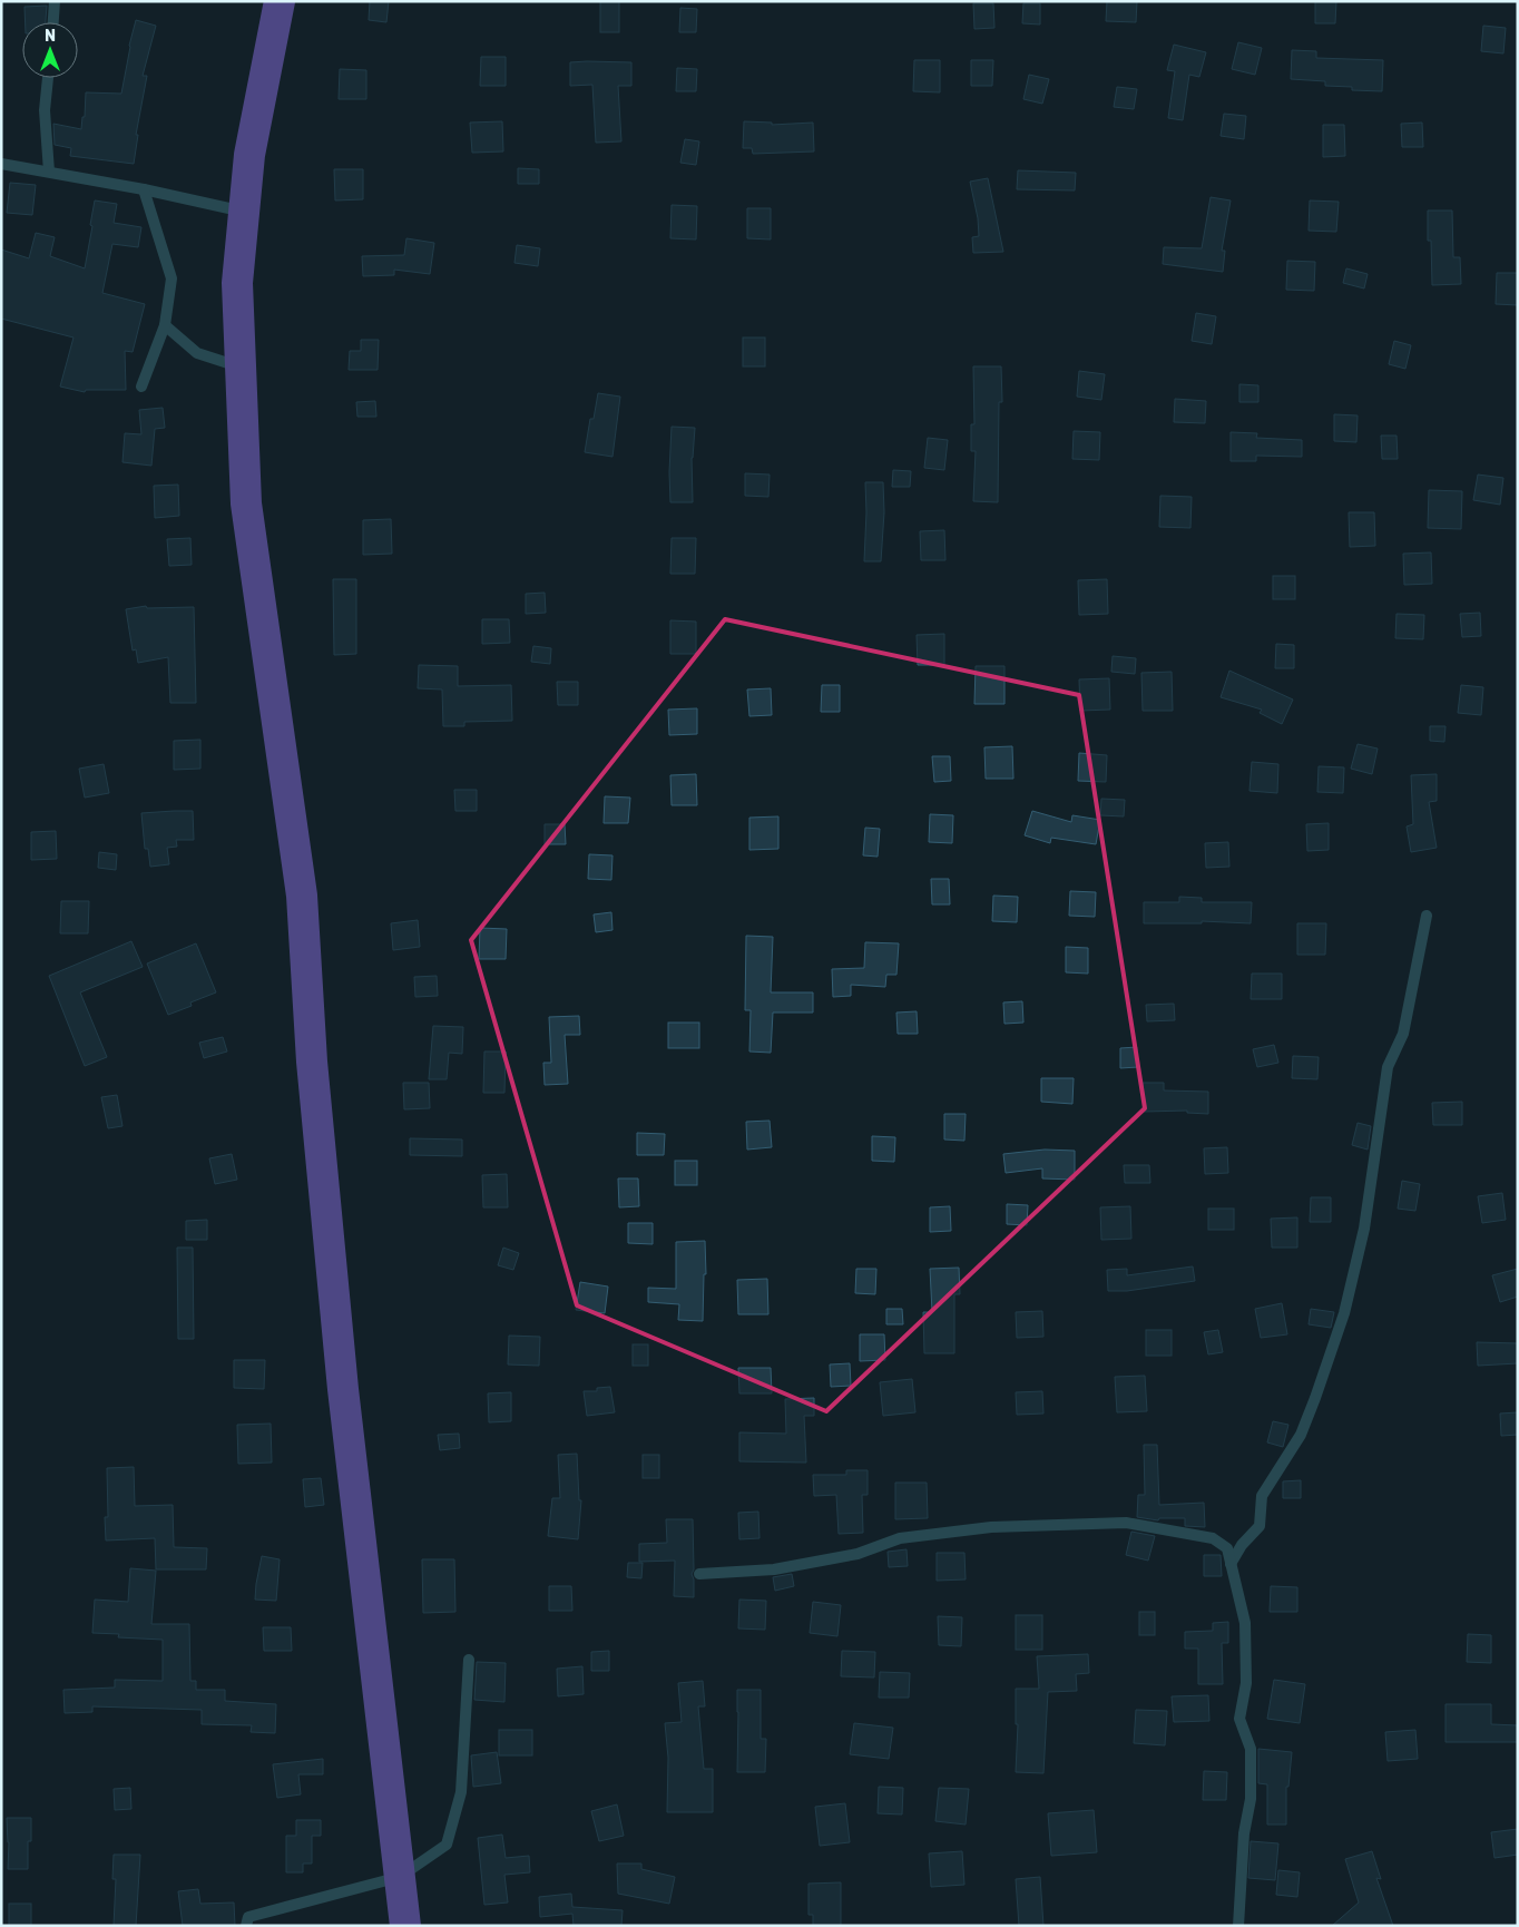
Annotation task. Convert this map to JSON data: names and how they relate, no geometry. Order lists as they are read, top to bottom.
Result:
{
  "north": "top"
}
